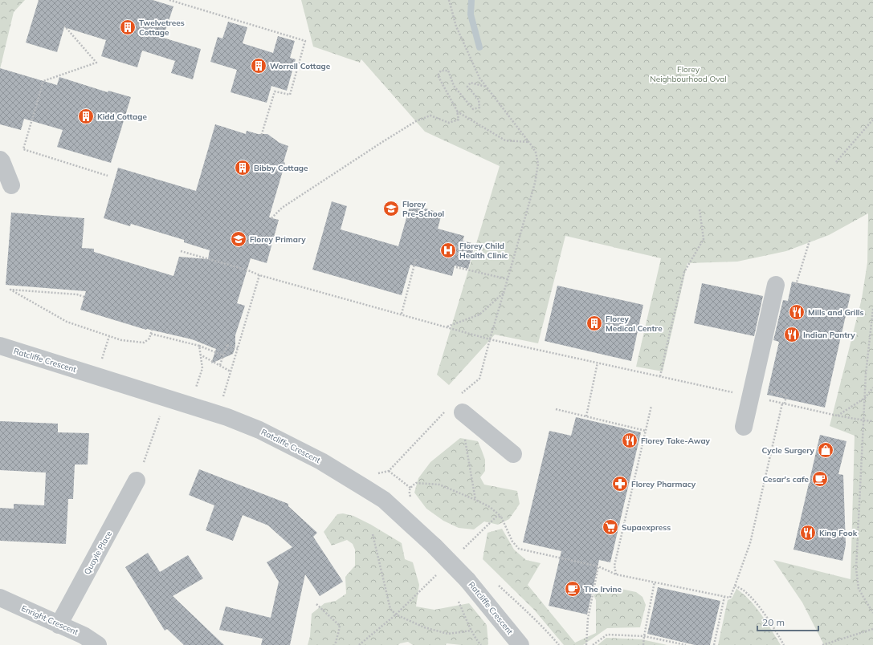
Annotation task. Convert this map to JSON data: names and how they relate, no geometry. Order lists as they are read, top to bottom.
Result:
{
  "streets": {
    "street": ["Ratcliffe Crescent", "Quayle Place", "Enright Crescent"]
  },
  "crossings": [
    ["Quayle Place", "Enright Crescent"]
  ],
  "parks": ["Florey Neighbourhood Oval"],
  "places": {
    "building": [
      "Twelvetrees Cottage",
      "Worrell Cottage",
      "Kidd Cottage",
      "Bibby Cottage",
      "Florey Medical Centre"
    ],
    "school or university": ["Florey Pre-School", "Florey Primary"],
    "hospital": ["Florey Child Health Clinic"],
    "restaurant": [
      "Mills and Grills",
      "Indian Pantry",
      "Florey Take-Away",
      "King Fook"
    ],
    "shop": ["Cycle Surgery"],
    "cafe": ["Cesar's cafe", "The Irvine"],
    "pharmacy": ["Florey Pharmacy"],
    "supermarket": ["Supaexpress"]
  },
  "scale_bar": "20 m"
}
